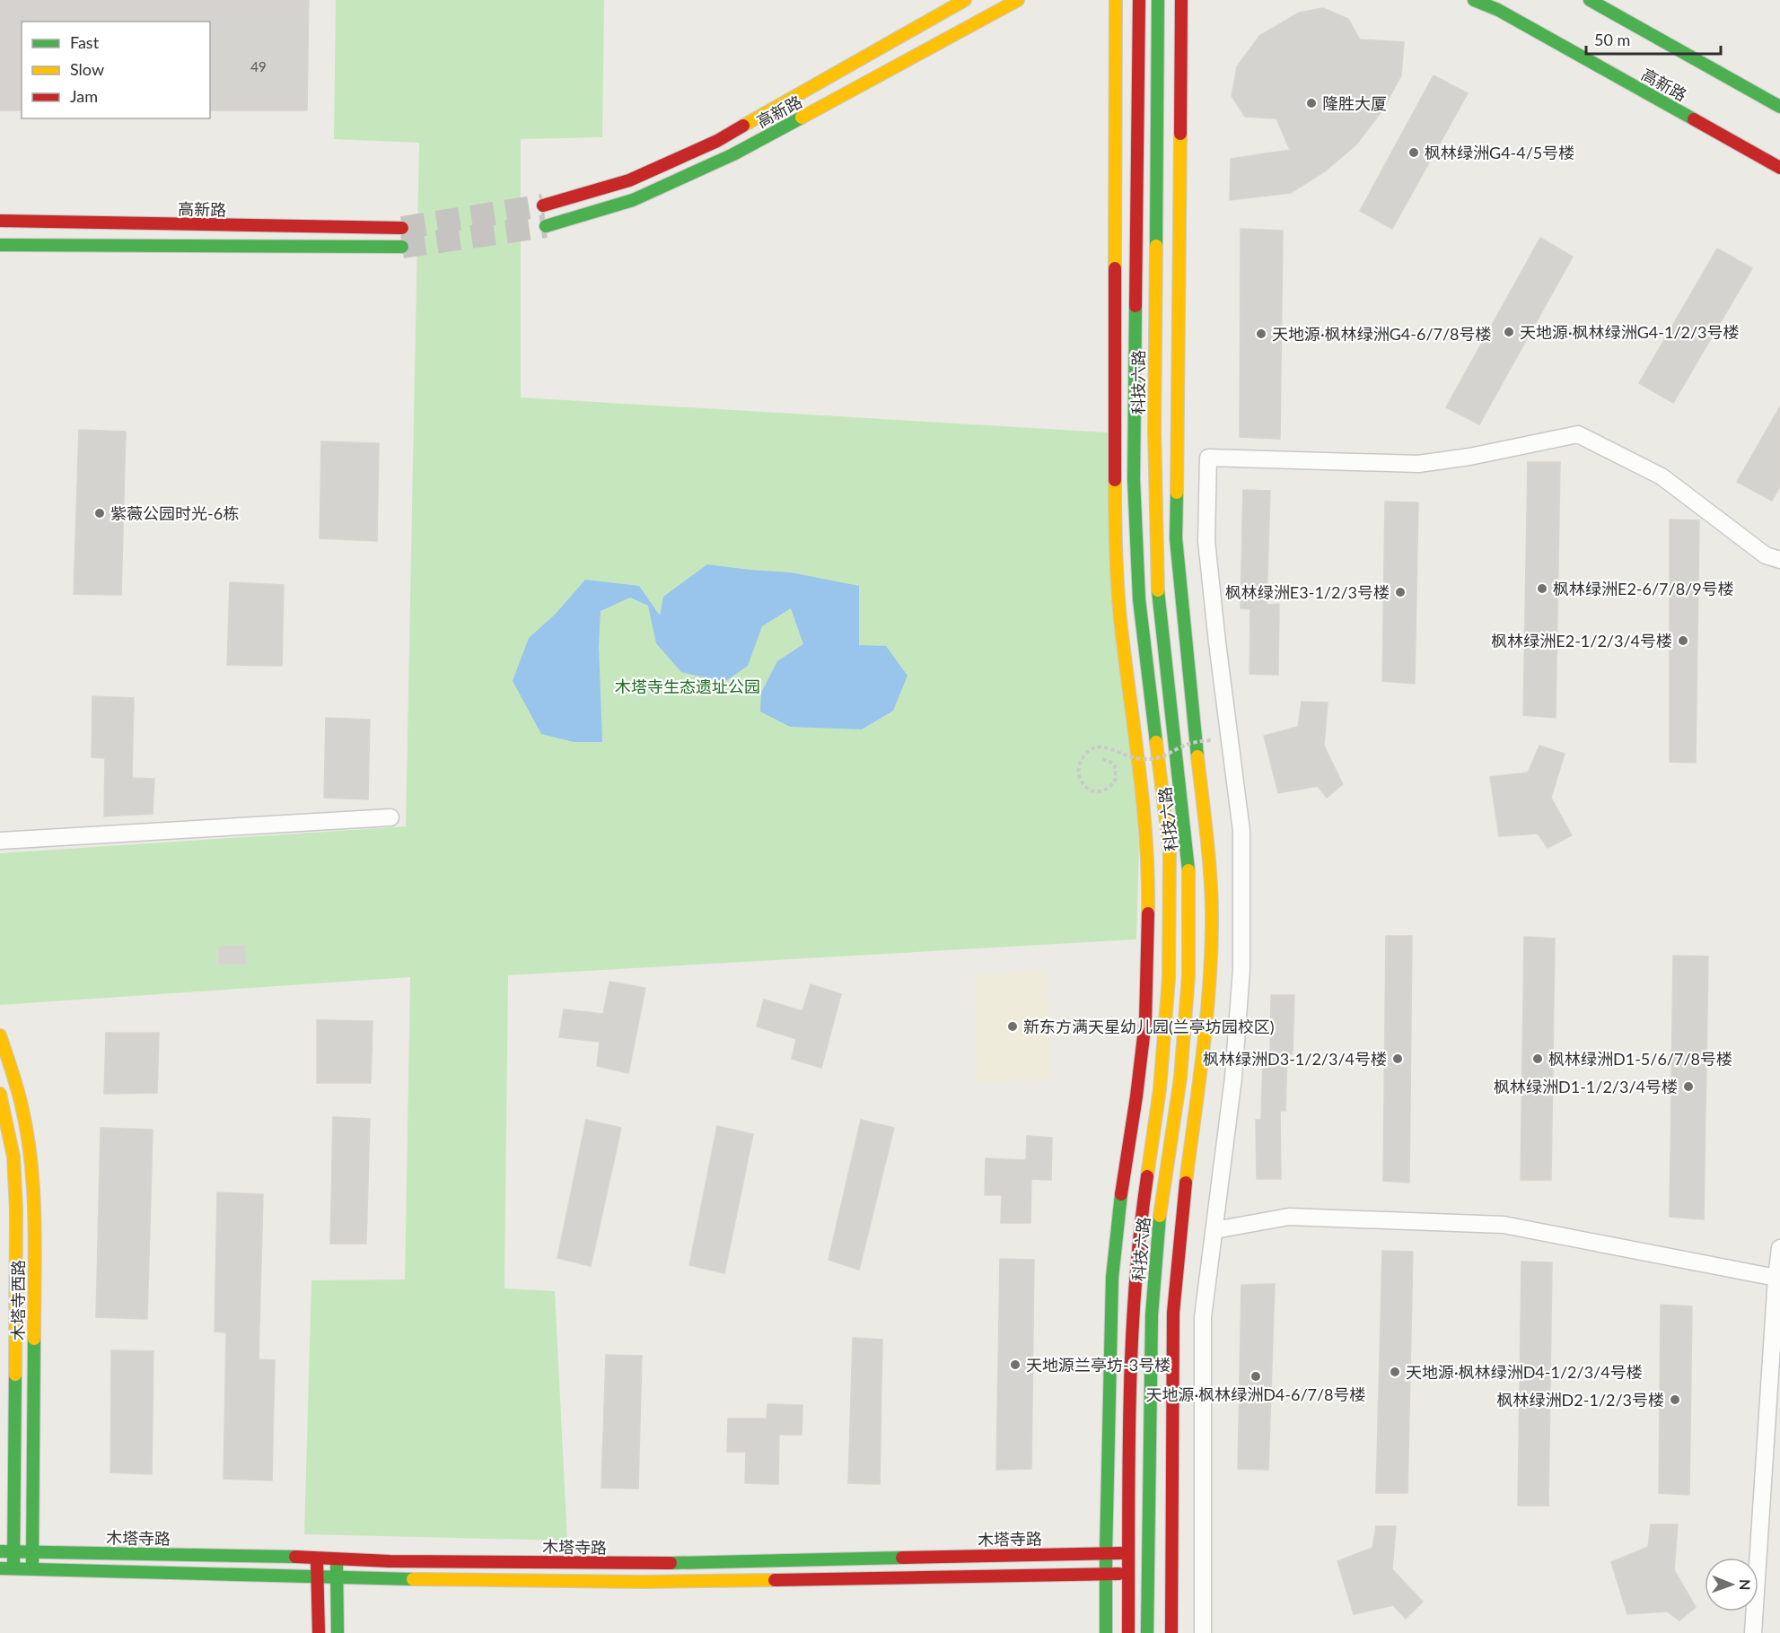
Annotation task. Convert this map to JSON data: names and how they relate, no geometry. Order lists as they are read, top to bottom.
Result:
{
  "streets": {
    "main road": [
      "高新路",
      "科技六路",
      "木塔寺西路",
      "木塔寺路"
    ]
  },
  "crossings": [
    ["科技六路", "木塔寺路"],
    ["木塔寺西路", "木塔寺路"]
  ],
  "parks": ["木塔寺生态遗址公园"],
  "places": [
    "隆胜大厦",
    "枫林绿洲G4-4/5号楼",
    "天地源·枫林绿洲G4-1/2/3号楼",
    "天地源·枫林绿洲G4-6/7/8号楼",
    "紫薇公园时光-6栋",
    "枫林绿洲E2-6/7/8/9号楼",
    "枫林绿洲E3-1/2/3号楼",
    "枫林绿洲E2-1/2/3/4号楼",
    "新东方满天星幼儿园(兰亭坊园校区)",
    "枫林绿洲D3-1/2/3/4号楼",
    "枫林绿洲D1-5/6/7/8号楼",
    "枫林绿洲D1-1/2/3/4号楼",
    "天地源兰亭坊-3号楼",
    "天地源·枫林绿洲D4-1/2/3/4号楼",
    "天地源·枫林绿洲D4-6/7/8号楼",
    "枫林绿洲D2-1/2/3号楼"
  ],
  "house_numbers": ["49"],
  "legend": ["Fast", "Slow", "Jam"],
  "scale_bar": "50 m",
  "north": "right"
}
